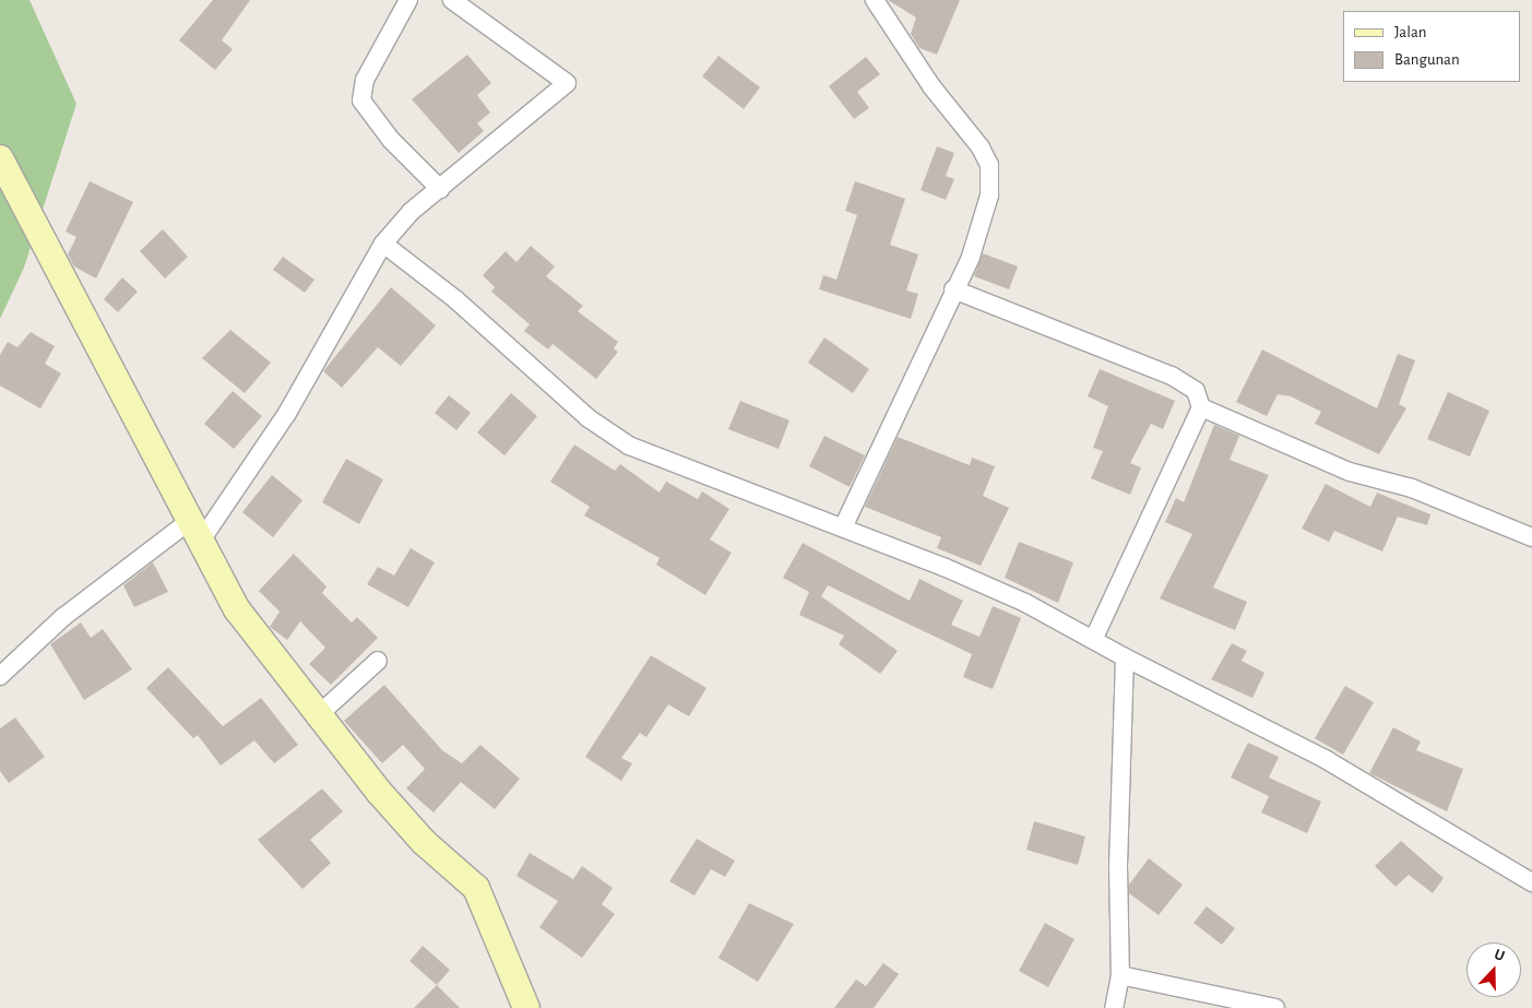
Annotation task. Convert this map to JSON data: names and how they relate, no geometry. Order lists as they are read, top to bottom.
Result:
{
  "legend": ["Jalan", "Bangunan"],
  "north": "top"
}
